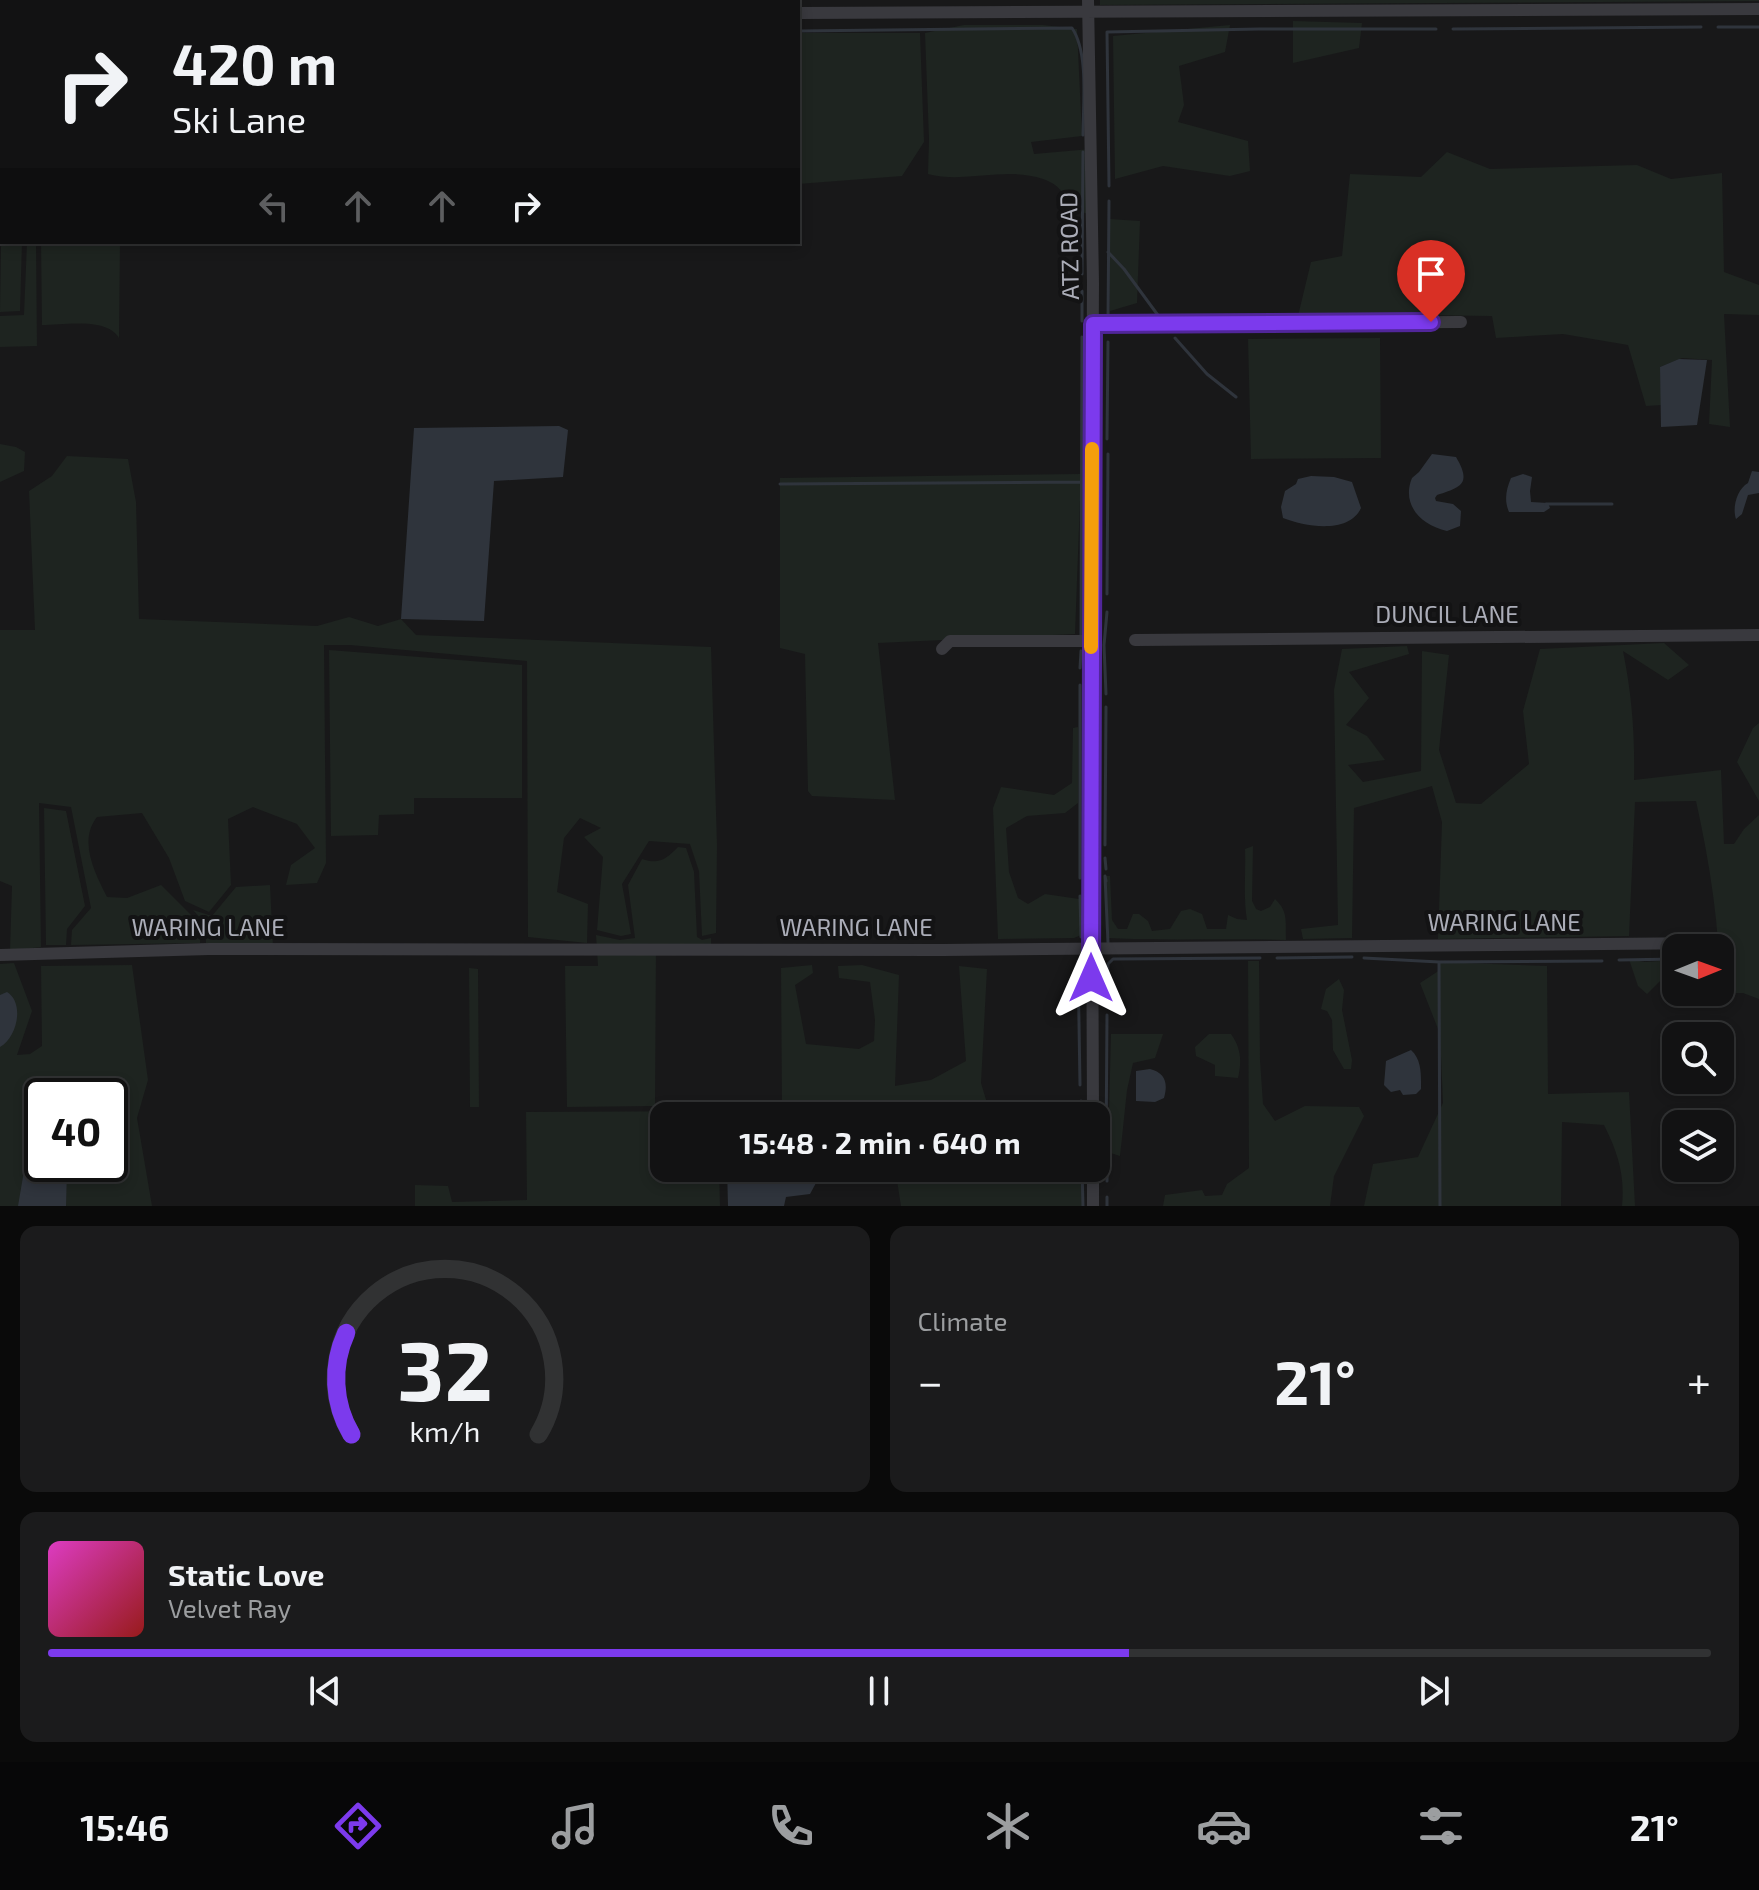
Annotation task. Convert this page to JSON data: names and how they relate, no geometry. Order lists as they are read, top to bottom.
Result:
{
  "streets": {
    "street": ["ATZ ROAD", "DUNCIL LANE", "WARING LANE"]
  },
  "crossings": [
    ["ATZ ROAD", "WARING LANE"]
  ],
  "north": "right",
  "page": {
    "turn": ["420 m", "Ski Lane"],
    "limit": "40",
    "trip": "15:48 · 2 min · 640 m",
    "tile": "Climate",
    "heat": ["−", "21°", "+"],
    "song": ["Static Love", "Velvet Ray"],
    "tabs": ["15:46", "21°"],
    "gauge": ["32", "km/h"]
  }
}
